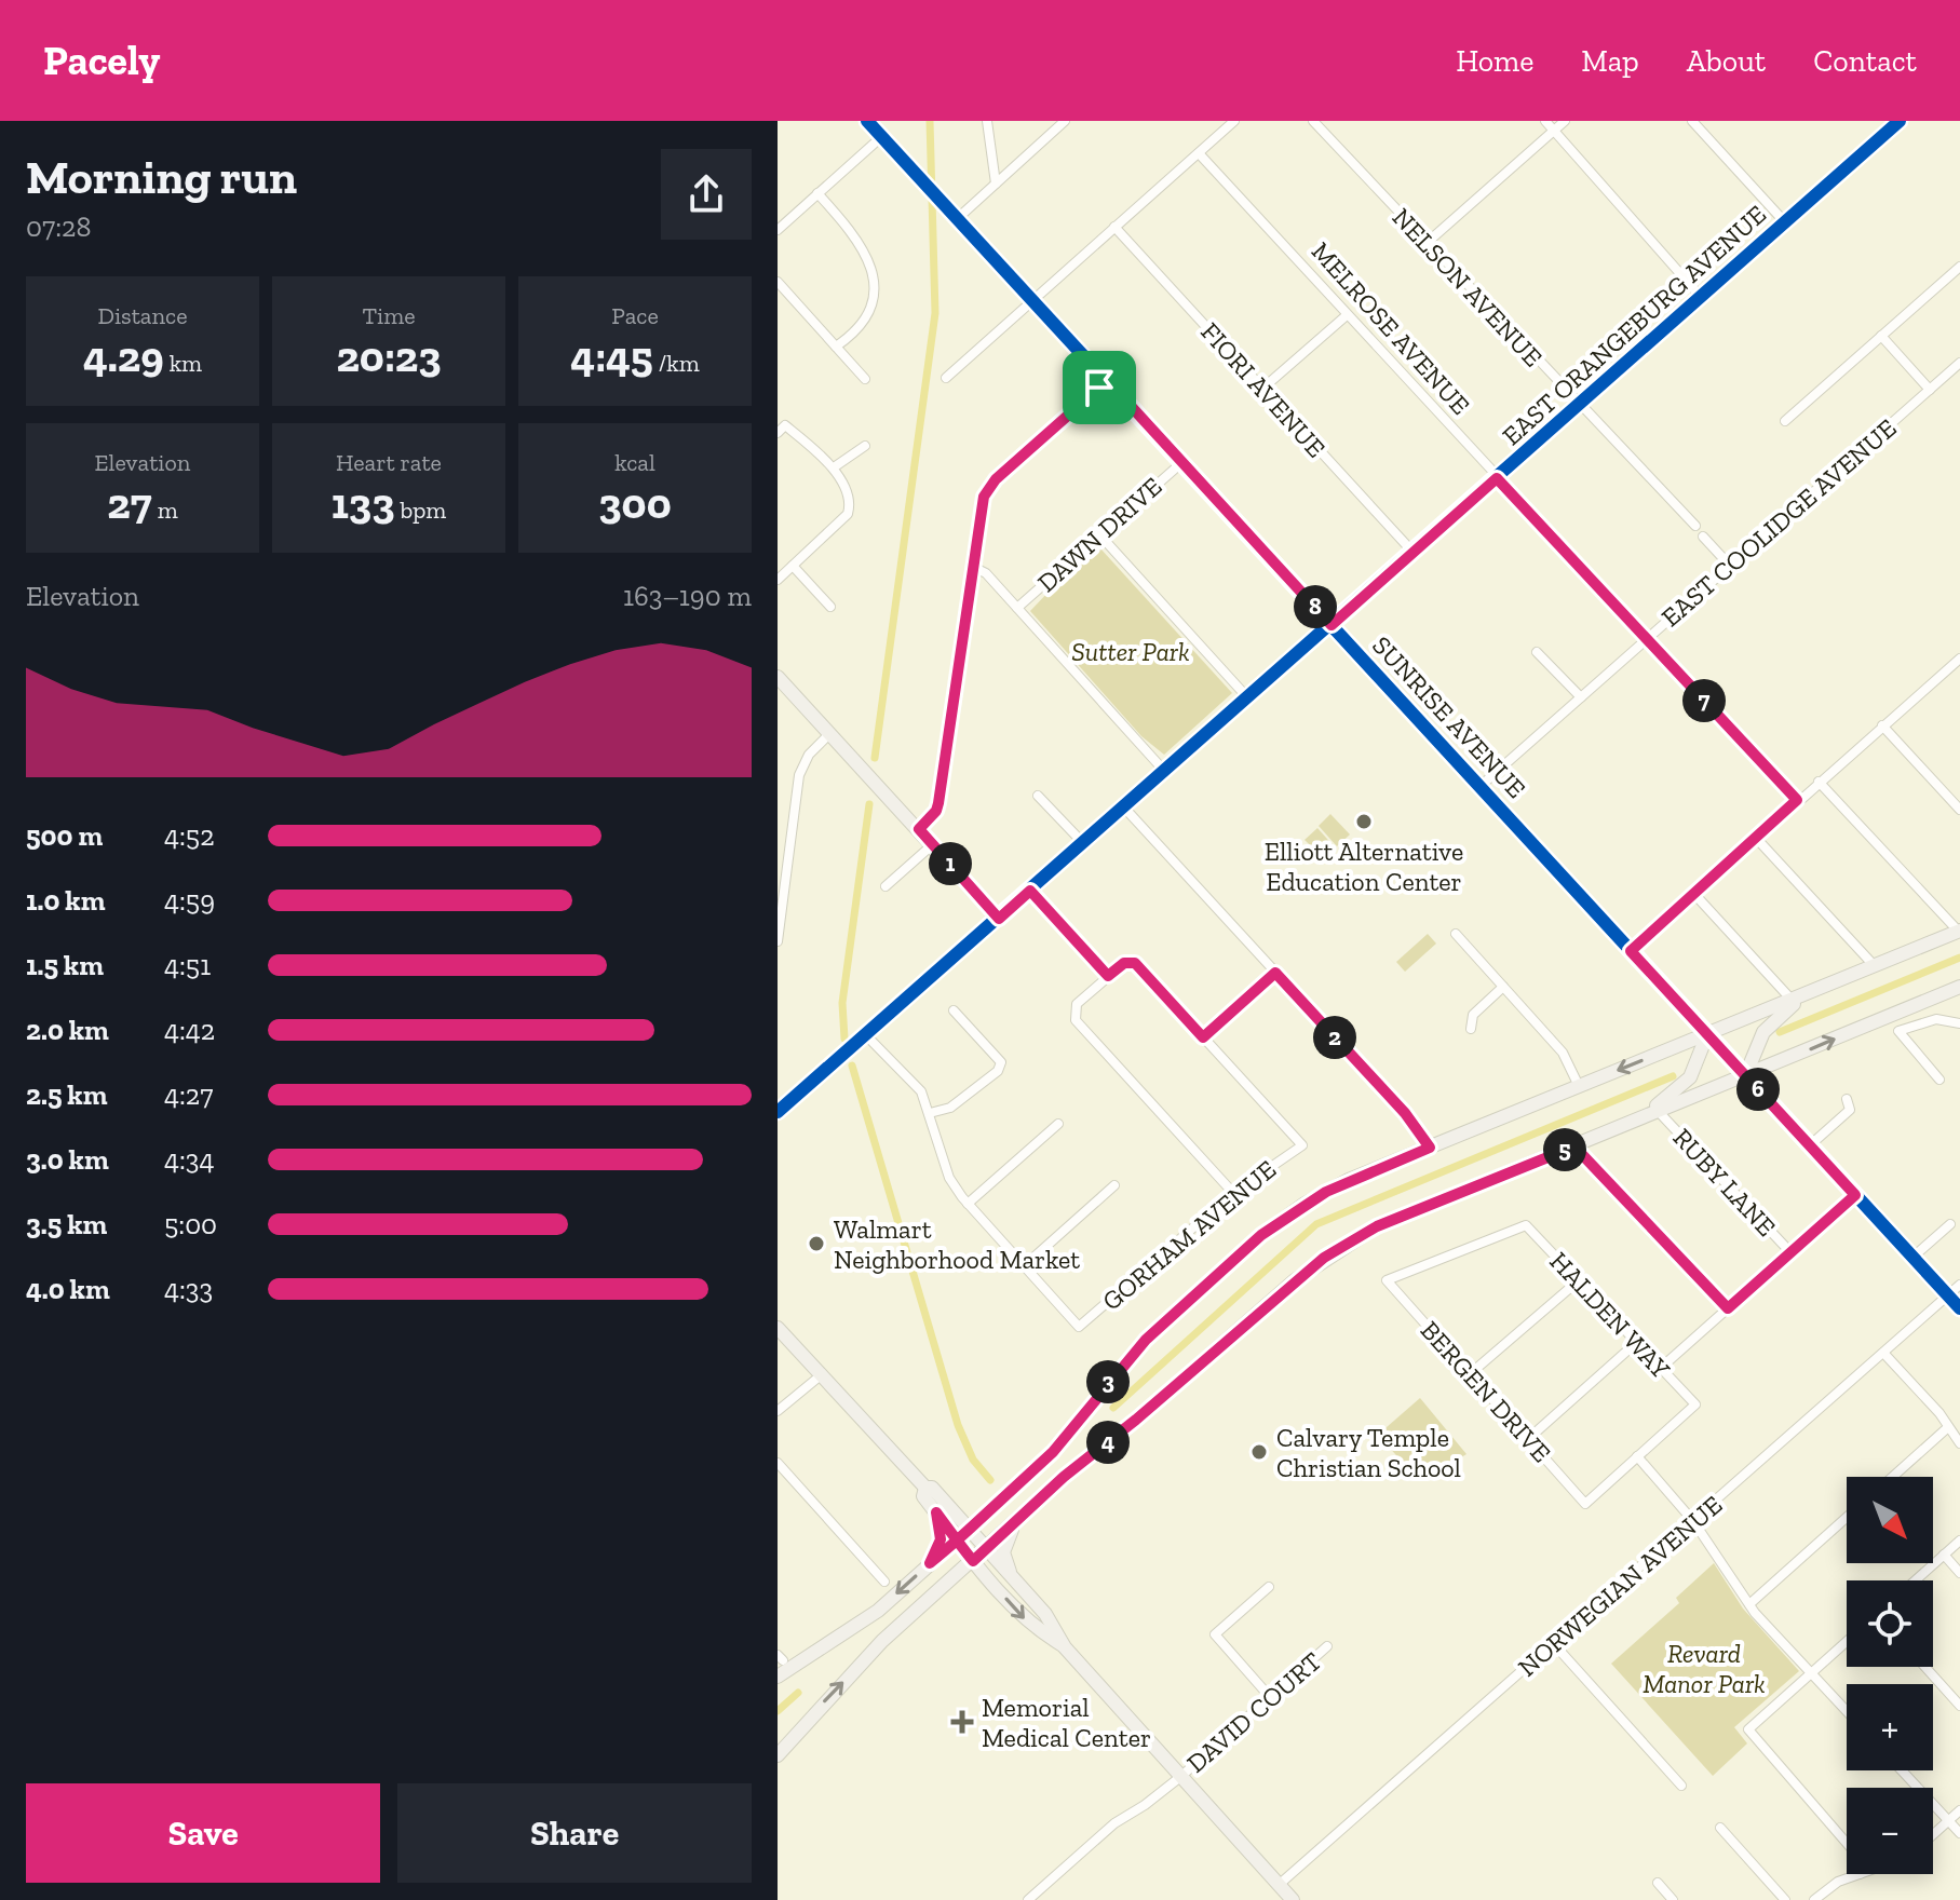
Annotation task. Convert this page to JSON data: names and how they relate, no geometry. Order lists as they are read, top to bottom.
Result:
{
  "streets": {
    "main road": ["EAST ORANGEBURG AVENUE", "SUNRISE AVENUE"],
    "street": [
      "NELSON AVENUE",
      "MELROSE AVENUE",
      "FIORI AVENUE",
      "EAST COOLIDGE AVENUE",
      "DAWN DRIVE",
      "RUBY LANE",
      "GORHAM AVENUE",
      "HALDEN WAY",
      "BERGEN DRIVE",
      "NORWEGIAN AVENUE",
      "DAVID COURT"
    ]
  },
  "crossings": [
    ["NELSON AVENUE", "EAST ORANGEBURG AVENUE"],
    ["EAST ORANGEBURG AVENUE", "MELROSE AVENUE"],
    ["EAST ORANGEBURG AVENUE", "FIORI AVENUE"],
    ["EAST ORANGEBURG AVENUE", "SUNRISE AVENUE"],
    ["MELROSE AVENUE", "EAST COOLIDGE AVENUE"],
    ["EAST COOLIDGE AVENUE", "SUNRISE AVENUE"],
    ["DAWN DRIVE", "SUNRISE AVENUE"],
    ["SUNRISE AVENUE", "NORWEGIAN AVENUE"],
    ["HALDEN WAY", "BERGEN DRIVE"]
  ],
  "parks": ["Sutter Park", "Revard Manor Park"],
  "places": {
    "other": ["Elliott Alternative Education Center", "Walmart Neighborhood Market", "Calvary Temple Christian School"],
    "health": ["Memorial Medical Center"]
  },
  "north": "bottom right",
  "page": {
    "header": "Pacely",
    "nav": [
      "Home",
      "Map",
      "About",
      "Contact"
    ],
    "heading": ["Morning run", "07:28"],
    "stats": [
      ["Distance", "4.29 km"],
      ["Time", "20:23"],
      ["Pace", "4:45 /km"],
      ["Elevation", "27 m"],
      ["Heart rate", "133 bpm"],
      ["kcal", "300"]
    ],
    "chart": ["Elevation", "163–190 m"],
    "pins": [
      "8",
      "7",
      "1",
      "2",
      "6",
      "5",
      "3",
      "4"
    ],
    "list": [
      {
        "name": "500 m",
        "note": "4:52"
      },
      {
        "name": "1.0 km",
        "note": "4:59"
      },
      {
        "name": "1.5 km",
        "note": "4:51"
      },
      {
        "name": "2.0 km",
        "note": "4:42"
      },
      {
        "name": "2.5 km",
        "note": "4:27"
      },
      {
        "name": "3.0 km",
        "note": "4:34"
      },
      {
        "name": "3.5 km",
        "note": "5:00"
      },
      {
        "name": "4.0 km",
        "note": "4:33"
      }
    ],
    "map_buttons": ["+", "−"],
    "buttons": ["Save", "Share"]
  }
}
